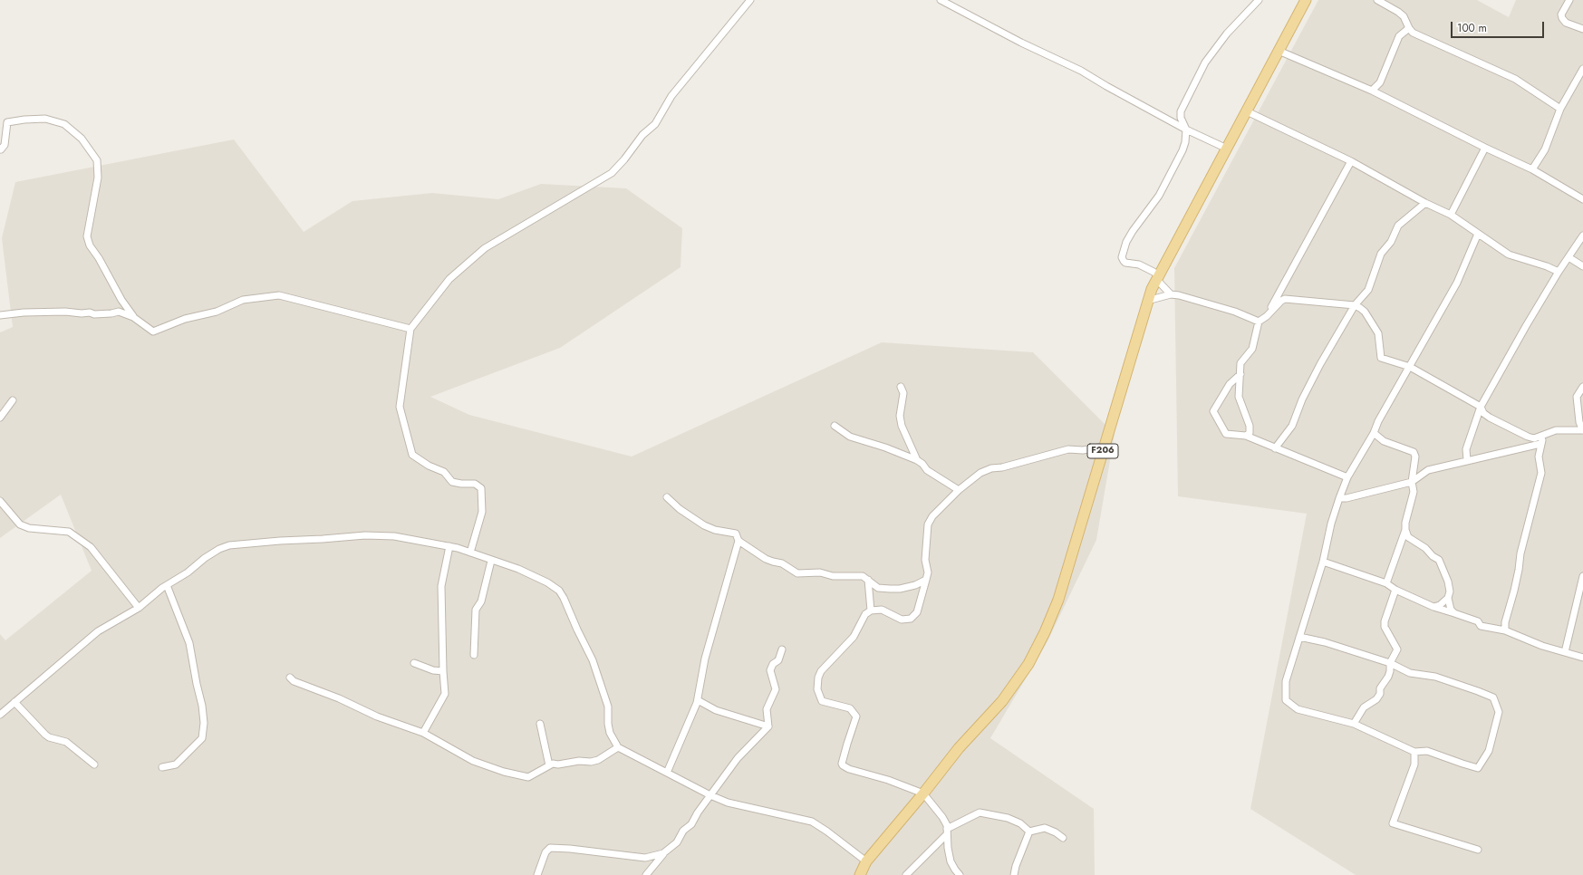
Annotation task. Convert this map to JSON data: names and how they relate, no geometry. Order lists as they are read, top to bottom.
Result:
{
  "streets": {
    "main road": ["F206"]
  },
  "scale_bar": "100 m"
}
